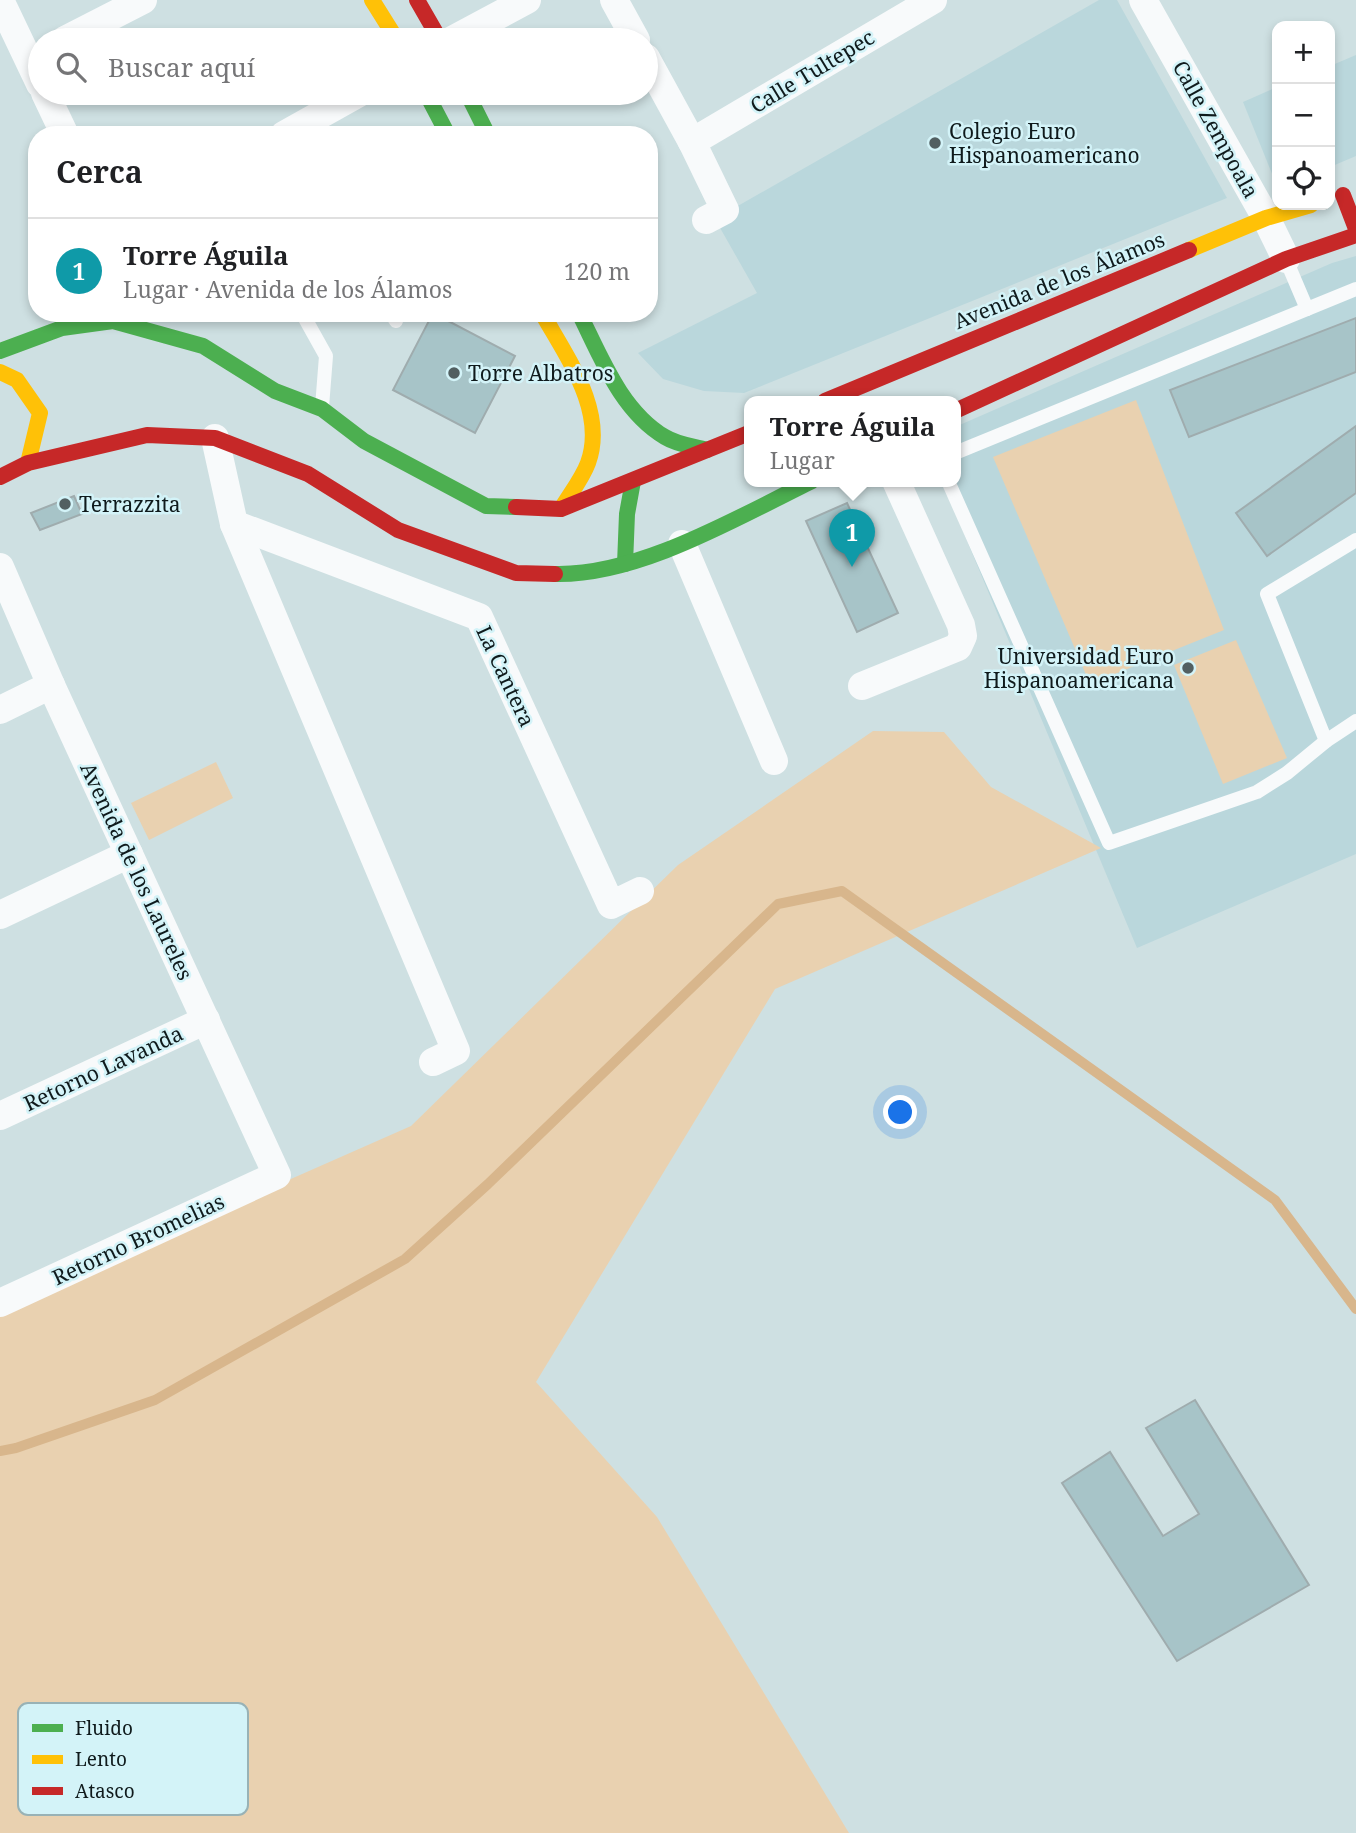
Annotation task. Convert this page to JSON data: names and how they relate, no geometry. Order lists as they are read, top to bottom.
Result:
{
  "streets": {
    "street": [
      "Calle Tultepec",
      "Calle Zempoala",
      "Avenida de los Álamos",
      "La Cantera",
      "Avenida de los Laureles",
      "Retorno Lavanda",
      "Retorno Bromelias"
    ]
  },
  "crossings": [
    ["Calle Zempoala", "Avenida de los Álamos"],
    ["Avenida de los Laureles", "Retorno Lavanda"],
    ["Avenida de los Laureles", "Retorno Bromelias"]
  ],
  "places": [
    "Colegio Euro Hispanoamericano",
    "Torre Albatros",
    "Terrazzita",
    "Universidad Euro Hispanoamericana"
  ],
  "legend": ["Fluido", "Lento", "Atasco"],
  "page": {
    "map_buttons": ["+", "−"],
    "search": "Buscar aquí",
    "heading": "Cerca",
    "list": [
      {
        "mark": "1",
        "name": "Torre Águila",
        "note": "Lugar · Avenida de los Álamos",
        "value": "120 m"
      }
    ],
    "popup": ["Torre Águila", "Lugar"],
    "pins": "1"
  }
}
